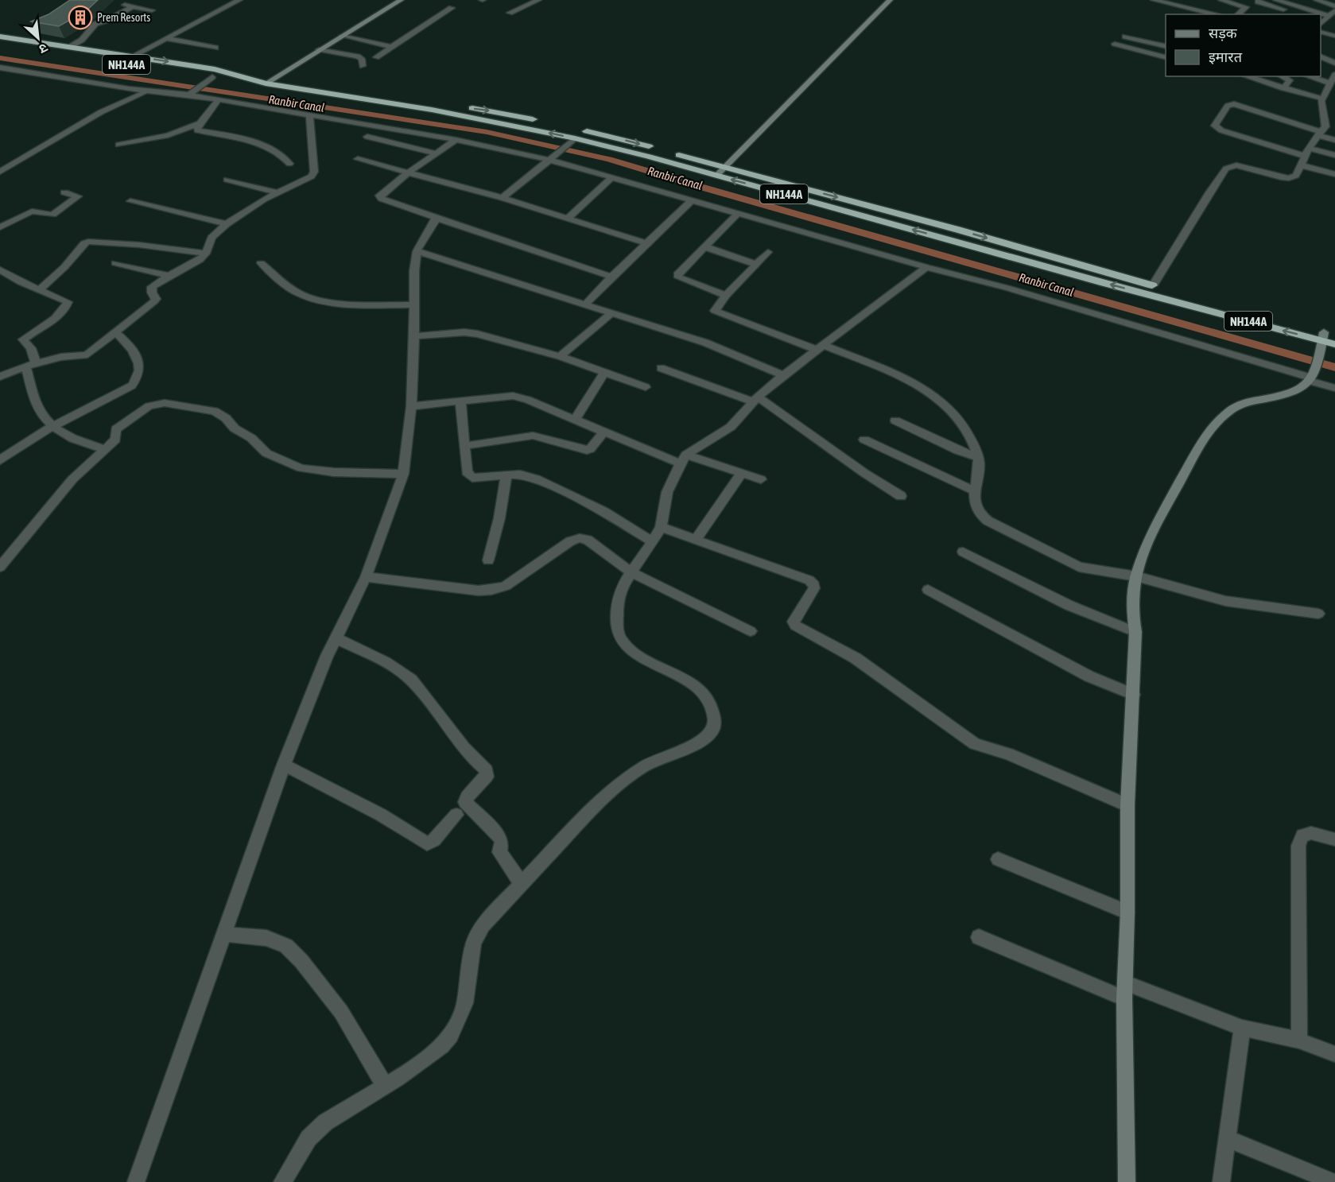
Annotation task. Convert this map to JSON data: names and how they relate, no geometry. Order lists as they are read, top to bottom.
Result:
{
  "streets": {
    "highway": ["NH144A"]
  },
  "water": ["Ranbir Canal"],
  "places": {
    "building": ["Prem Resorts"]
  },
  "legend": ["सड़क", "इमारत"],
  "north": "bottom right"
}
